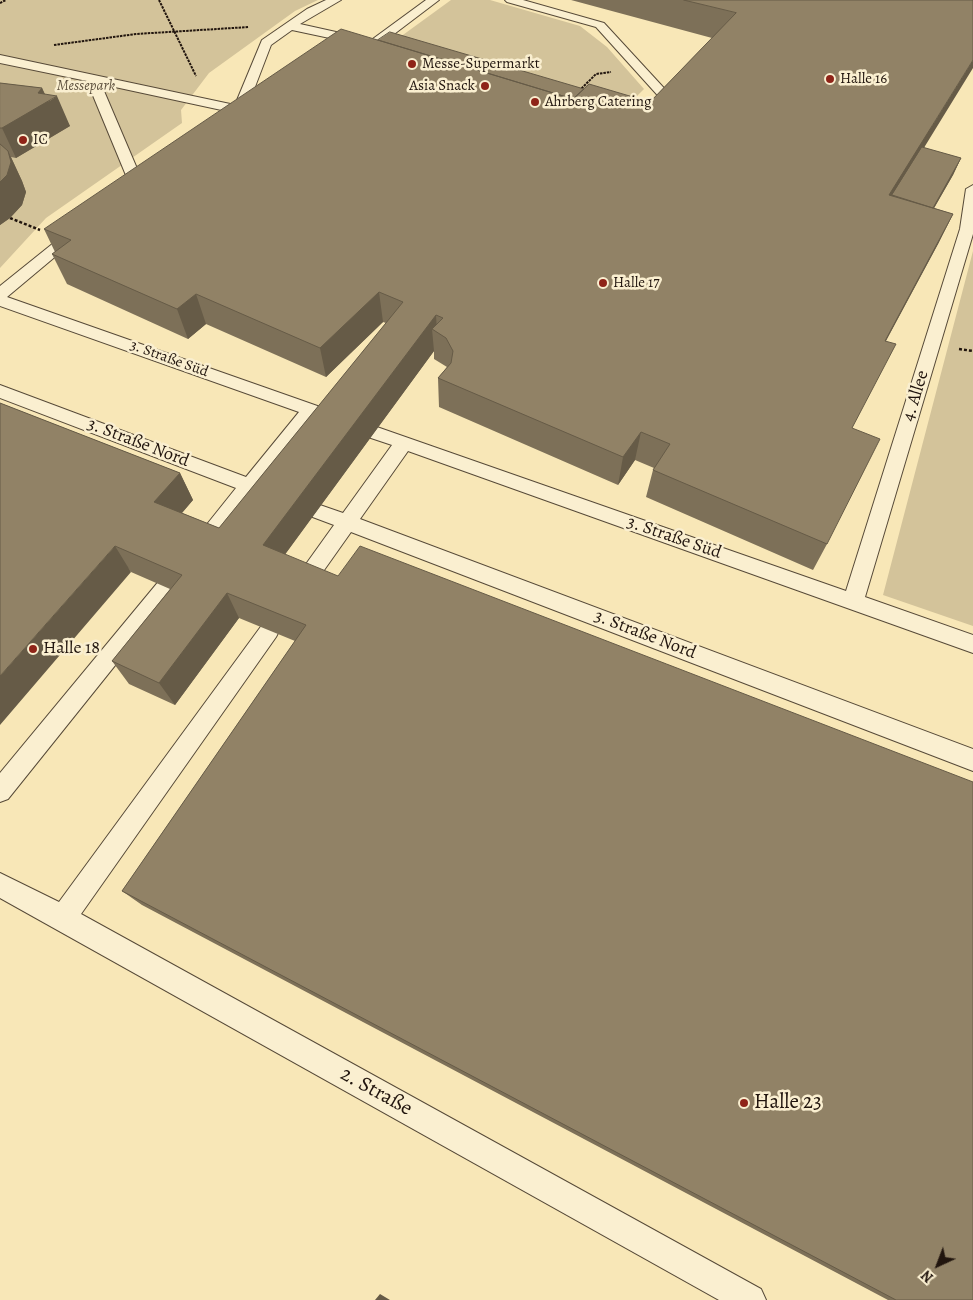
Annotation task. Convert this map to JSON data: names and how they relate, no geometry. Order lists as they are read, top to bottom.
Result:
{
  "streets": {
    "lane": [
      "3. Straße Süd",
      "4. Allee",
      "3. Straße Nord",
      "2. Straße"
    ]
  },
  "crossings": [
    ["3. Straße Süd", "4. Allee"]
  ],
  "parks": ["Messepark"],
  "places": [
    "Messe-Supermarkt",
    "Halle 16",
    "Asia Snack",
    "Ahrberg Catering",
    "IC",
    "Halle 17",
    "Halle 18",
    "Halle 23"
  ],
  "north": "bottom left"
}
